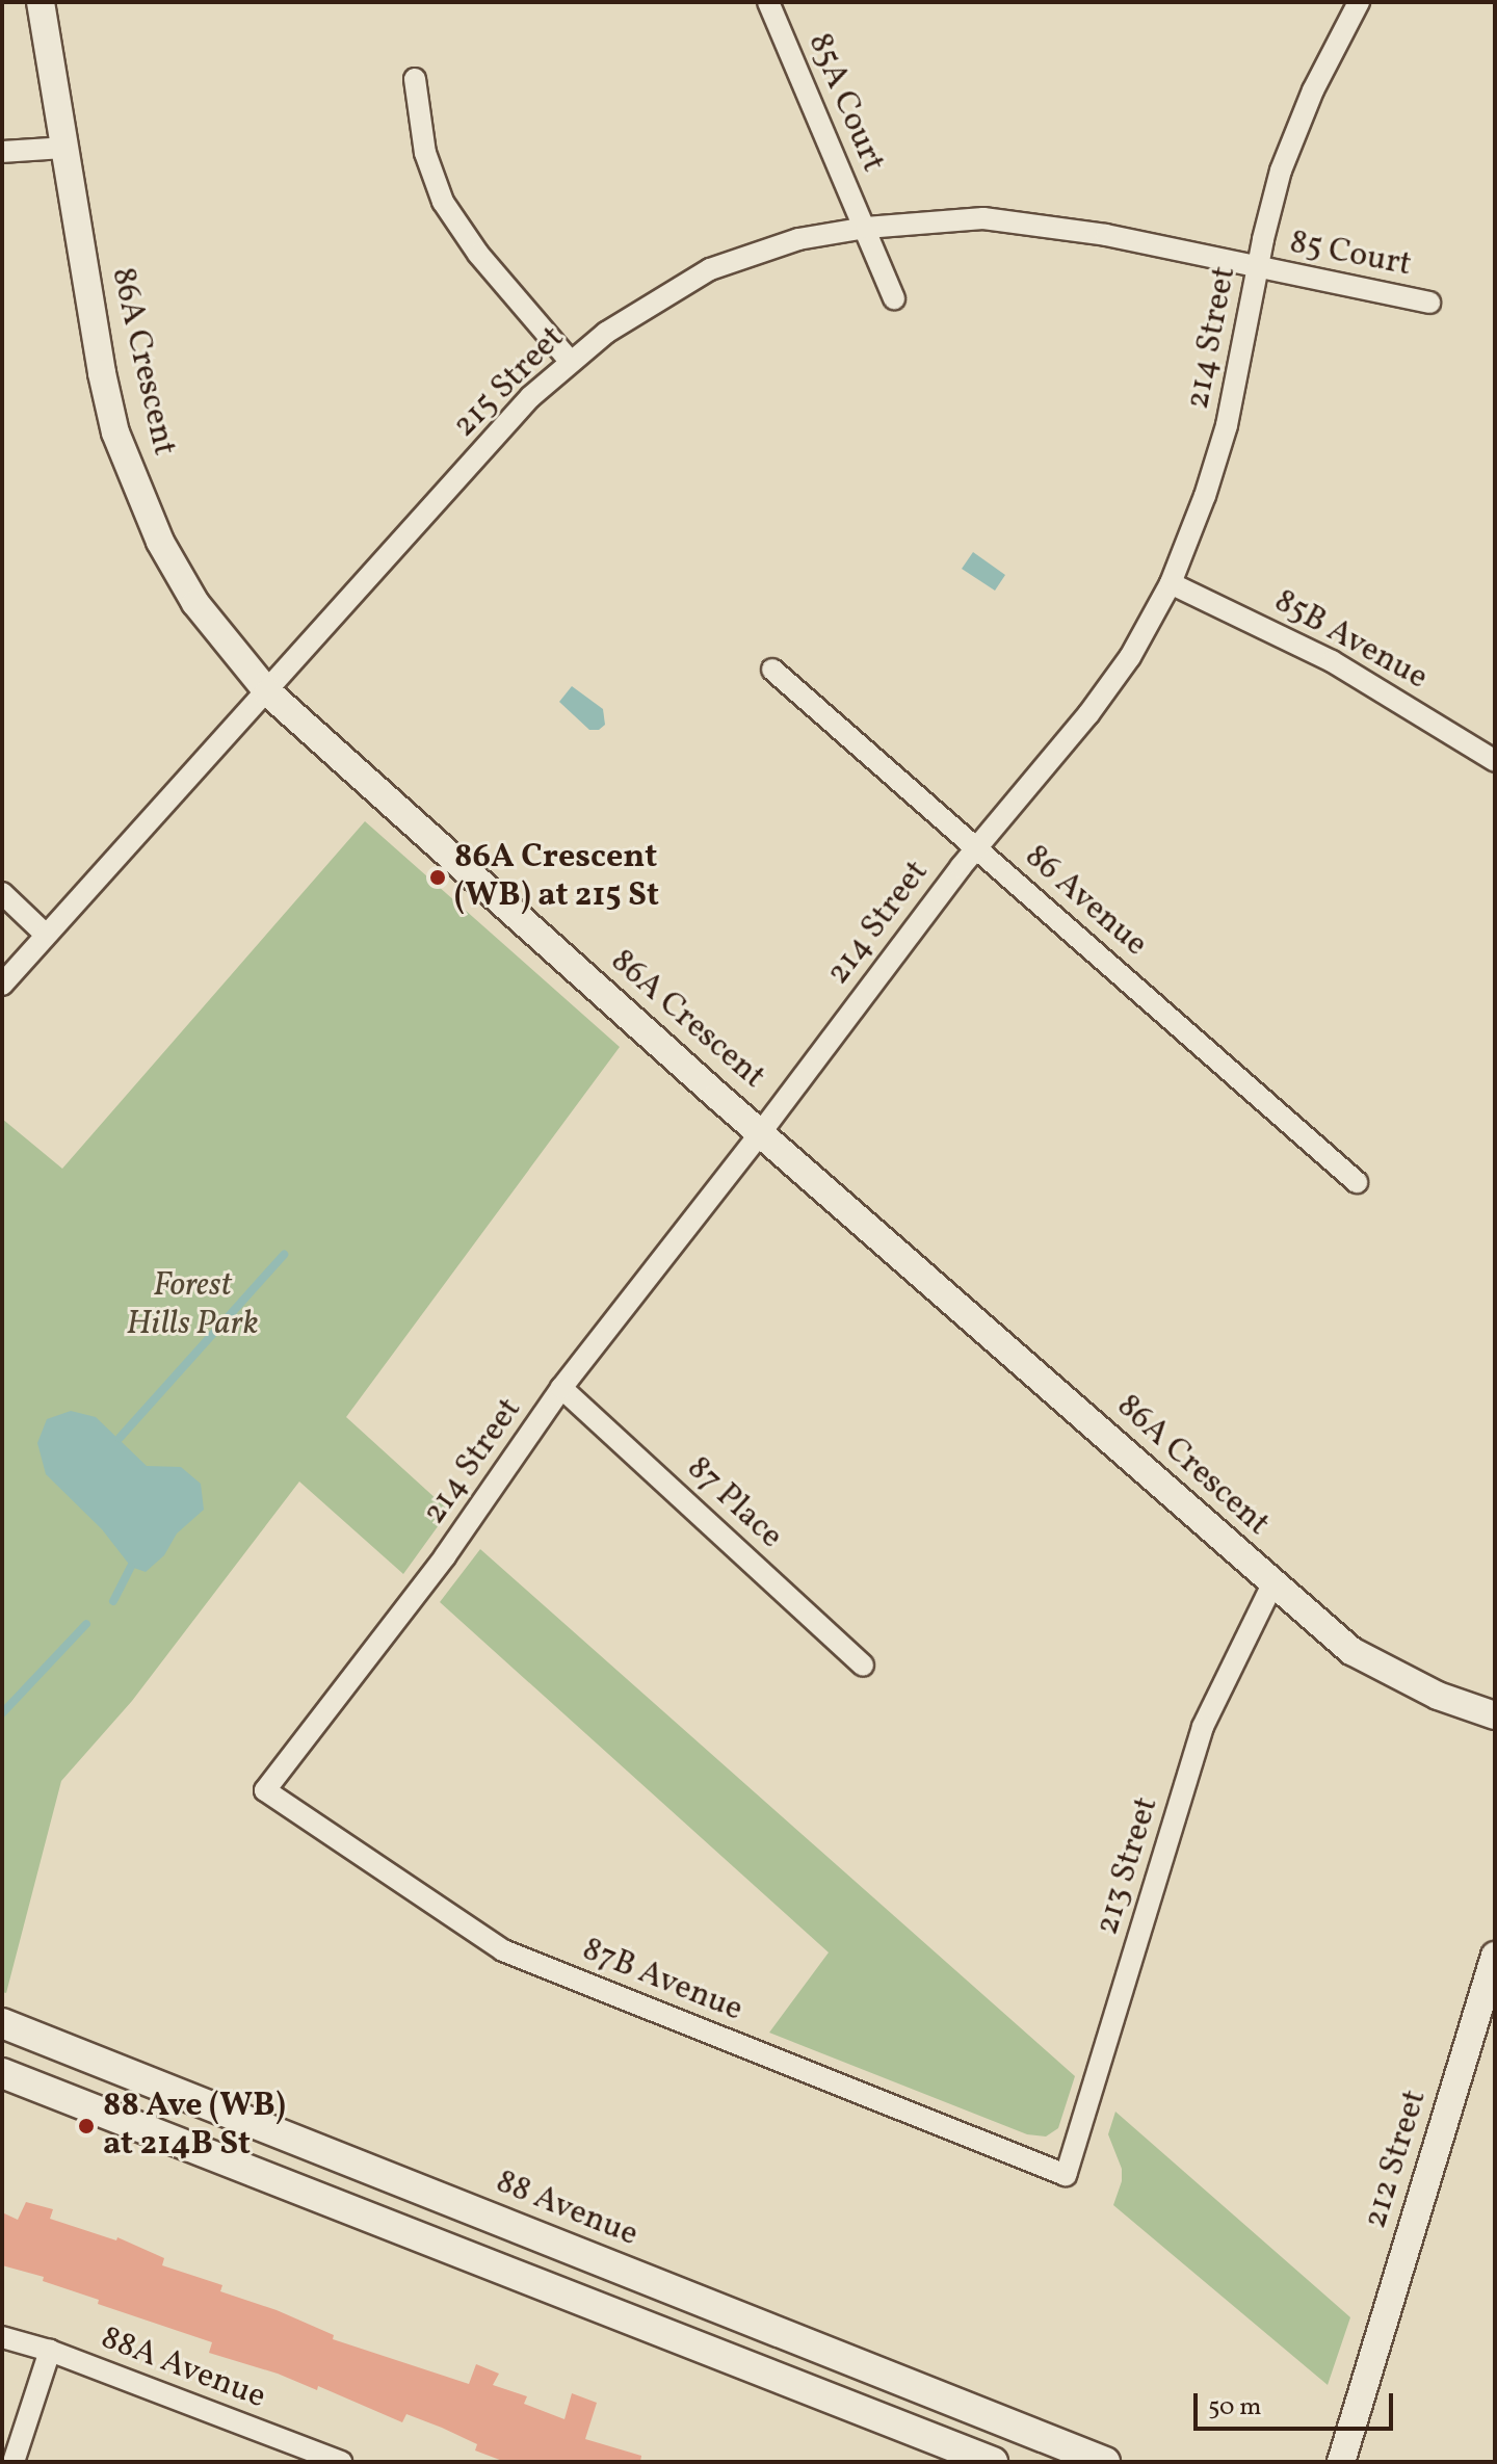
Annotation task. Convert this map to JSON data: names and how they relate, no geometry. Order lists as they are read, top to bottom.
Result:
{
  "streets": {
    "main road": ["88 Avenue"],
    "street": [
      "85A Court",
      "85 Court",
      "214 Street",
      "86A Crescent",
      "215 Street",
      "85B Avenue",
      "86 Avenue",
      "87 Place",
      "213 Street",
      "87B Avenue",
      "212 Street",
      "88A Avenue"
    ]
  },
  "crossings": [
    ["85A Court", "215 Street"],
    ["85 Court", "214 Street"],
    ["85 Court", "215 Street"],
    ["214 Street", "86A Crescent"],
    ["214 Street", "215 Street"],
    ["214 Street", "85B Avenue"],
    ["214 Street", "86 Avenue"],
    ["214 Street", "87 Place"],
    ["214 Street", "87B Avenue"],
    ["86A Crescent", "215 Street"],
    ["86A Crescent", "213 Street"],
    ["213 Street", "87B Avenue"]
  ],
  "parks": ["Forest Hills Park"],
  "places": ["86A Crescent (WB) at 215 St", "88 Ave (WB) at 214B St"],
  "scale_bar": "50 m"
}
